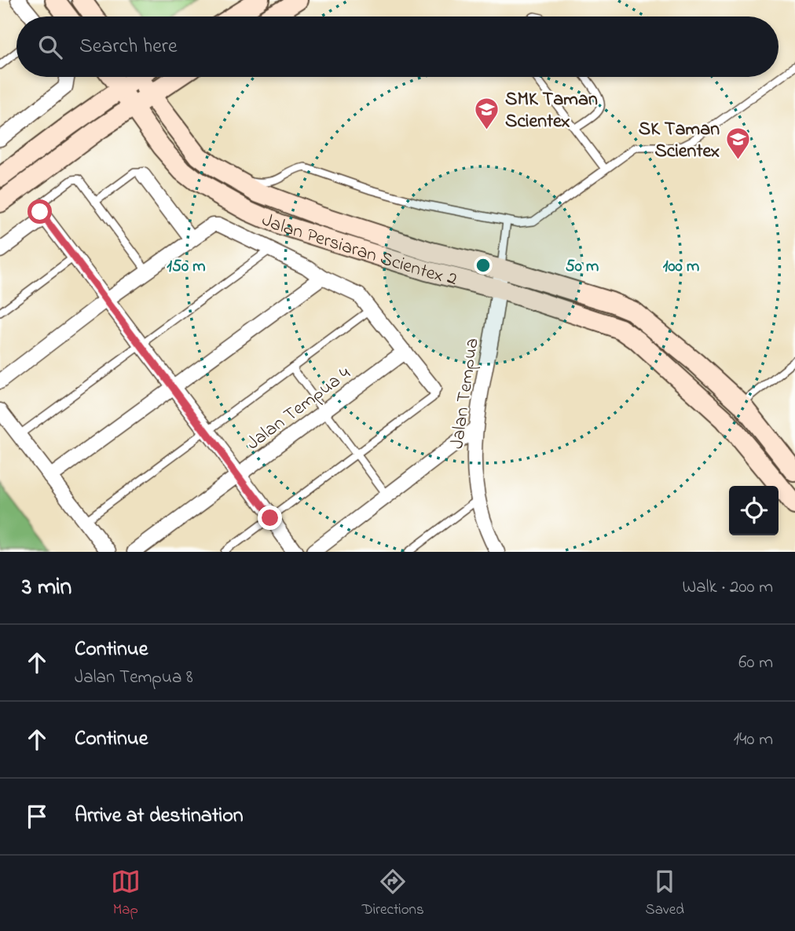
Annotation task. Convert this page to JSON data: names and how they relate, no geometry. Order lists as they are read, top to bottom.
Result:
{
  "streets": {
    "street": ["Jalan Persiaran Scientex 2", "Jalan Tempua", "Jalan Tempua 4"]
  },
  "crossings": [
    ["Jalan Persiaran Scientex 2", "Jalan Tempua"]
  ],
  "places": {
    "school or university": ["SMK Taman Scientex", "SK Taman Scientex"]
  },
  "page": {
    "search": "Search here",
    "heading": ["3 min", "Walk · 200 m"],
    "list": [
      ["Continue", "Jalan Tempua 8", "60 m"],
      ["Continue", "140 m"],
      "Arrive at destination"
    ],
    "nav": ["Map", "Directions", "Saved"]
  },
  "rings": ["50 m", "100 m", "150 m"]
}
